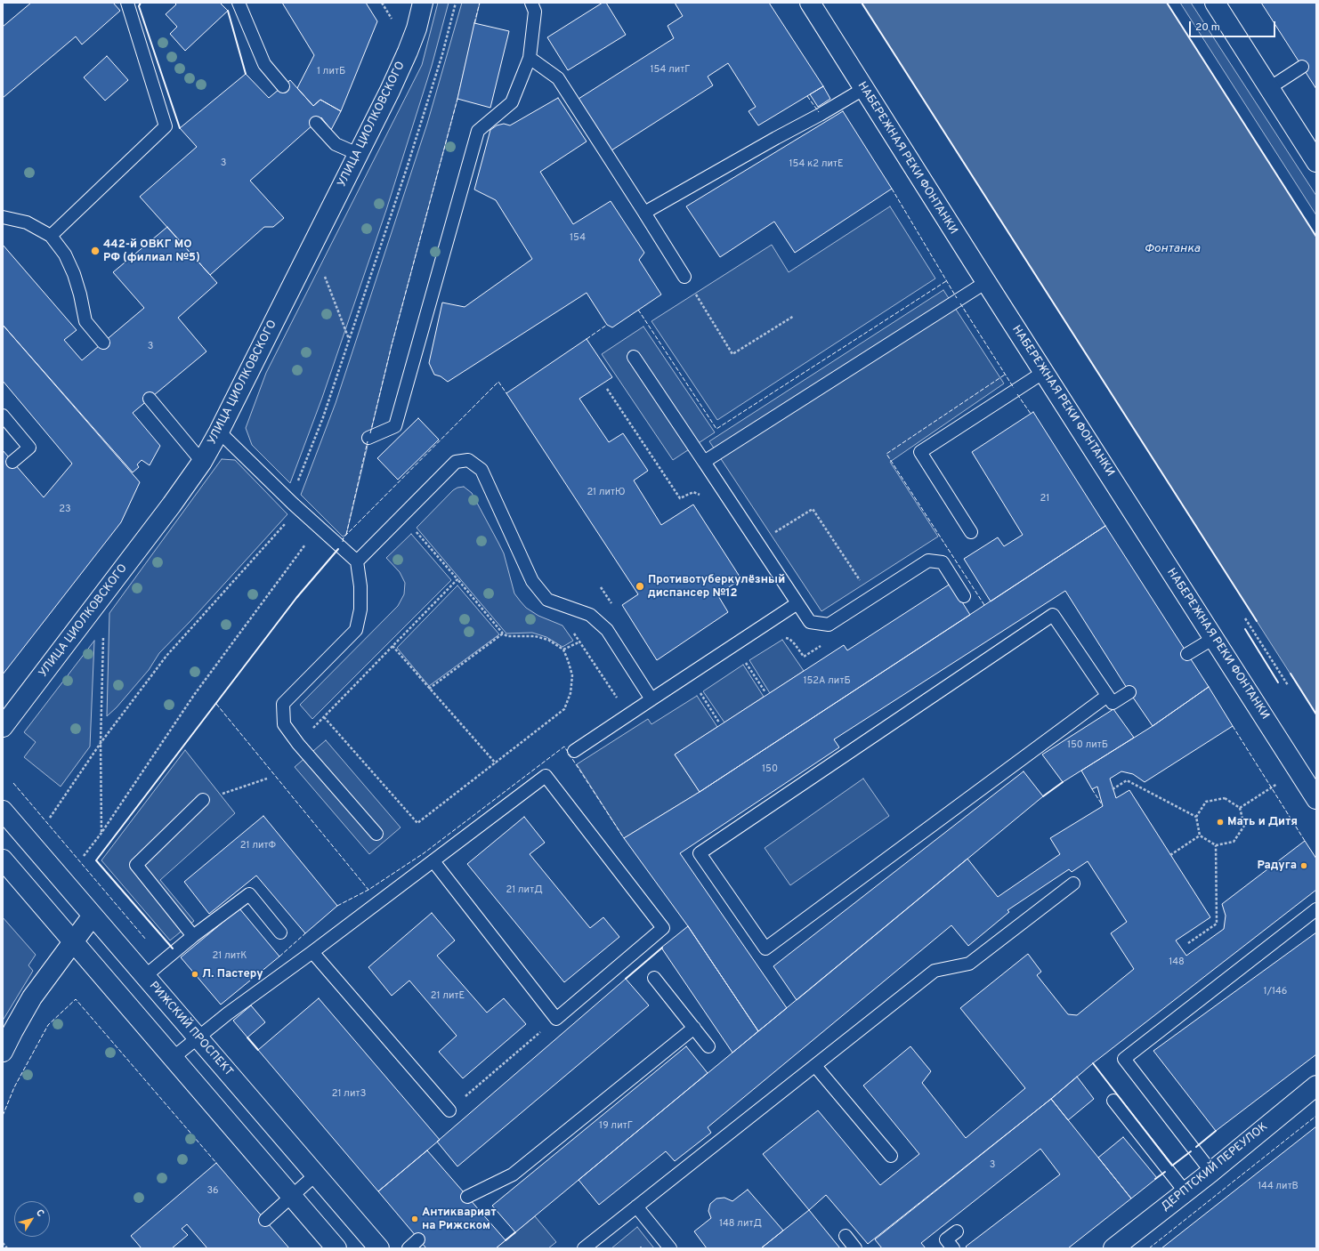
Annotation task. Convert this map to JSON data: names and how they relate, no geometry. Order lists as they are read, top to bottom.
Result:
{
  "streets": {
    "street": [
      "УЛИЦА ЦИОЛКОВСКОГО",
      "НАБЕРЕЖНАЯ РЕКИ ФОНТАНКИ",
      "РИЖСКИЙ ПРОСПЕКТ",
      "ДЕРПТСКИЙ ПЕРЕУЛОК"
    ]
  },
  "water": ["Фонтанка"],
  "places": [
    "442-й ОВКГ МО РФ (филиал №5)",
    "Противотуберкулёзный диспансер №12",
    "Мать и Дитя",
    "Радуга",
    "Л. Пастеру",
    "Антиквариат на Рижском"
  ],
  "house_numbers": [
    "154 литГ",
    "1 литБ",
    "3",
    "154 к2 литЕ",
    "154",
    "3",
    "21 литЮ",
    "21",
    "23",
    "152А литБ",
    "150 литБ",
    "150",
    "21 литФ",
    "21 литД",
    "21 литК",
    "148",
    "1/146",
    "21 литЕ",
    "21 литЗ",
    "19 литГ",
    "3",
    "144 литВ",
    "36",
    "148 литД"
  ],
  "scale_bar": "20 m",
  "north": "top right"
}
